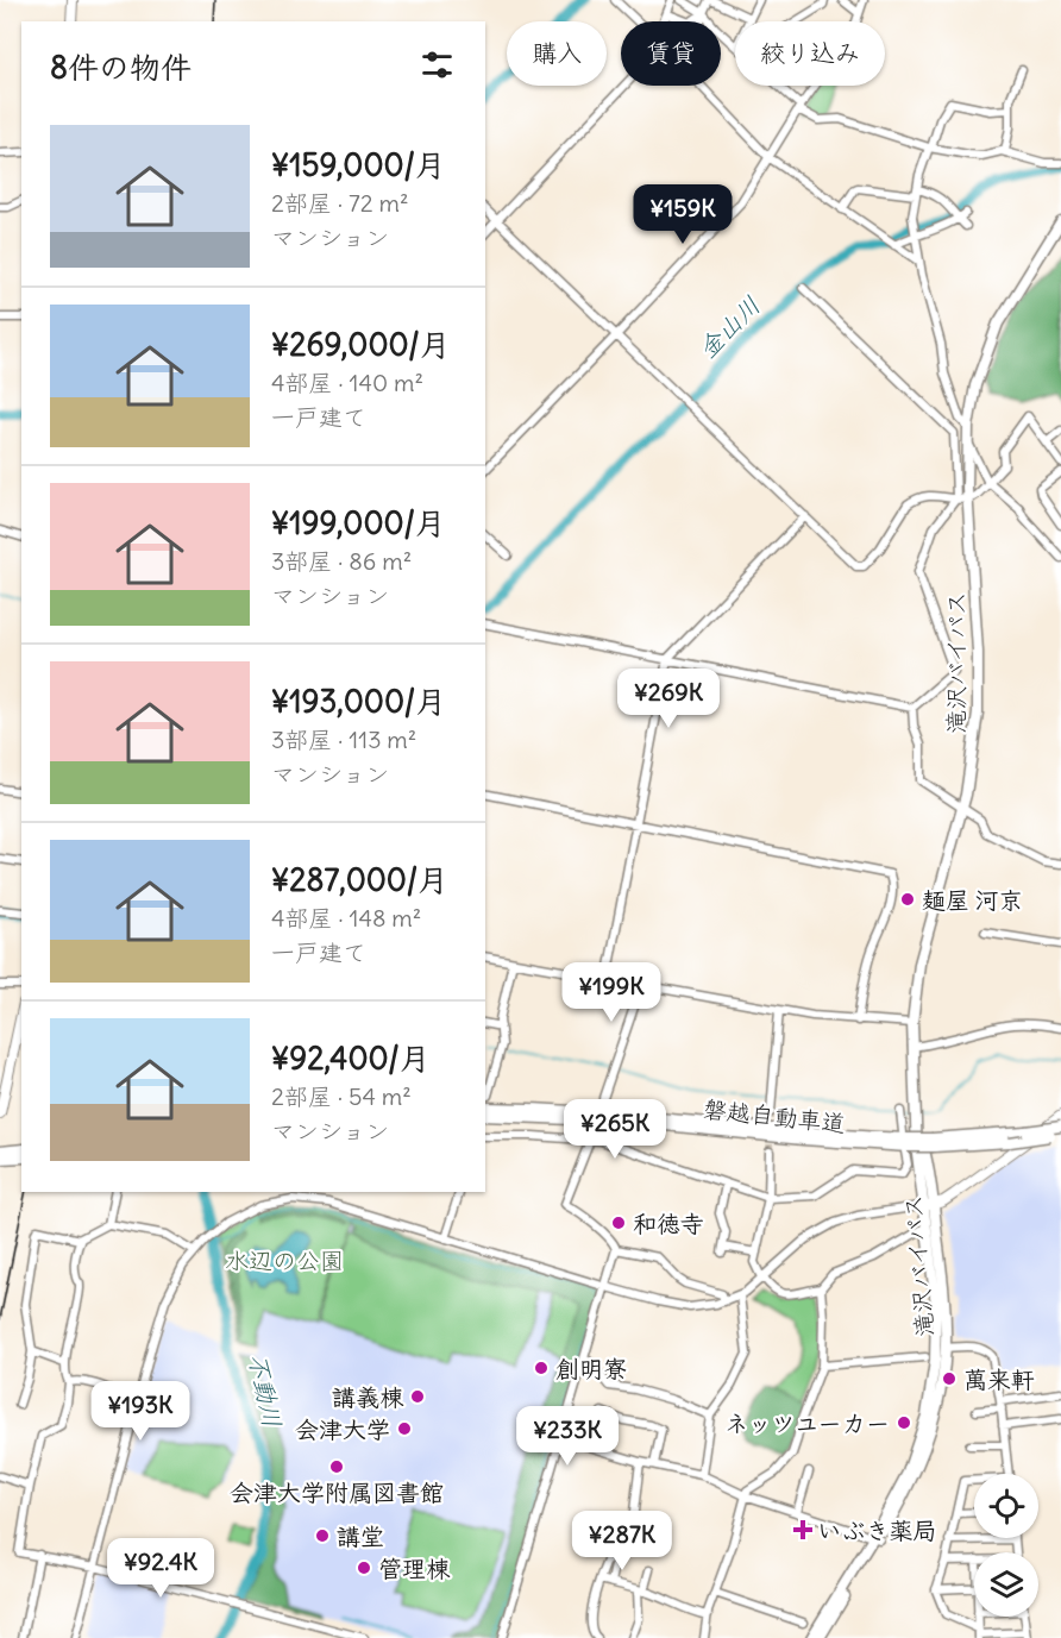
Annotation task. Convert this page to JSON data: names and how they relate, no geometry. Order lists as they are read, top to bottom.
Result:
{
  "streets": {
    "highway": ["滝沢バイパス", "磐越自動車道"]
  },
  "water": ["金山川", "不動川"],
  "parks": ["水辺の公園"],
  "places": {
    "other": [
      "麺屋 河京",
      "和徳寺",
      "創明寮",
      "萬来軒",
      "講義棟",
      "ネッツユーカー",
      "会津大学",
      "会津大学附属図書館",
      "講堂",
      "管理棟"
    ],
    "health": ["いぶき薬局"]
  },
  "page": {
    "chip": ["購入", "賃貸", "絞り込み"],
    "heading": "8件の物件",
    "list": [
      {
        "name": "¥159,000/月",
        "note": "2部屋 · 72 m² · マンション"
      },
      {
        "name": "¥269,000/月",
        "note": "4部屋 · 140 m² · 一戸建て"
      },
      {
        "name": "¥199,000/月",
        "note": "3部屋 · 86 m² · マンション"
      },
      {
        "name": "¥193,000/月",
        "note": "3部屋 · 113 m² · マンション"
      },
      {
        "name": "¥287,000/月",
        "note": "4部屋 · 148 m² · 一戸建て"
      },
      {
        "name": "¥92,400/月",
        "note": "2部屋 · 54 m² · マンション"
      }
    ],
    "price": [
      "¥159K",
      "¥269K",
      "¥199K",
      "¥265K",
      "¥193K",
      "¥233K",
      "¥287K",
      "¥92.4K"
    ]
  }
}
